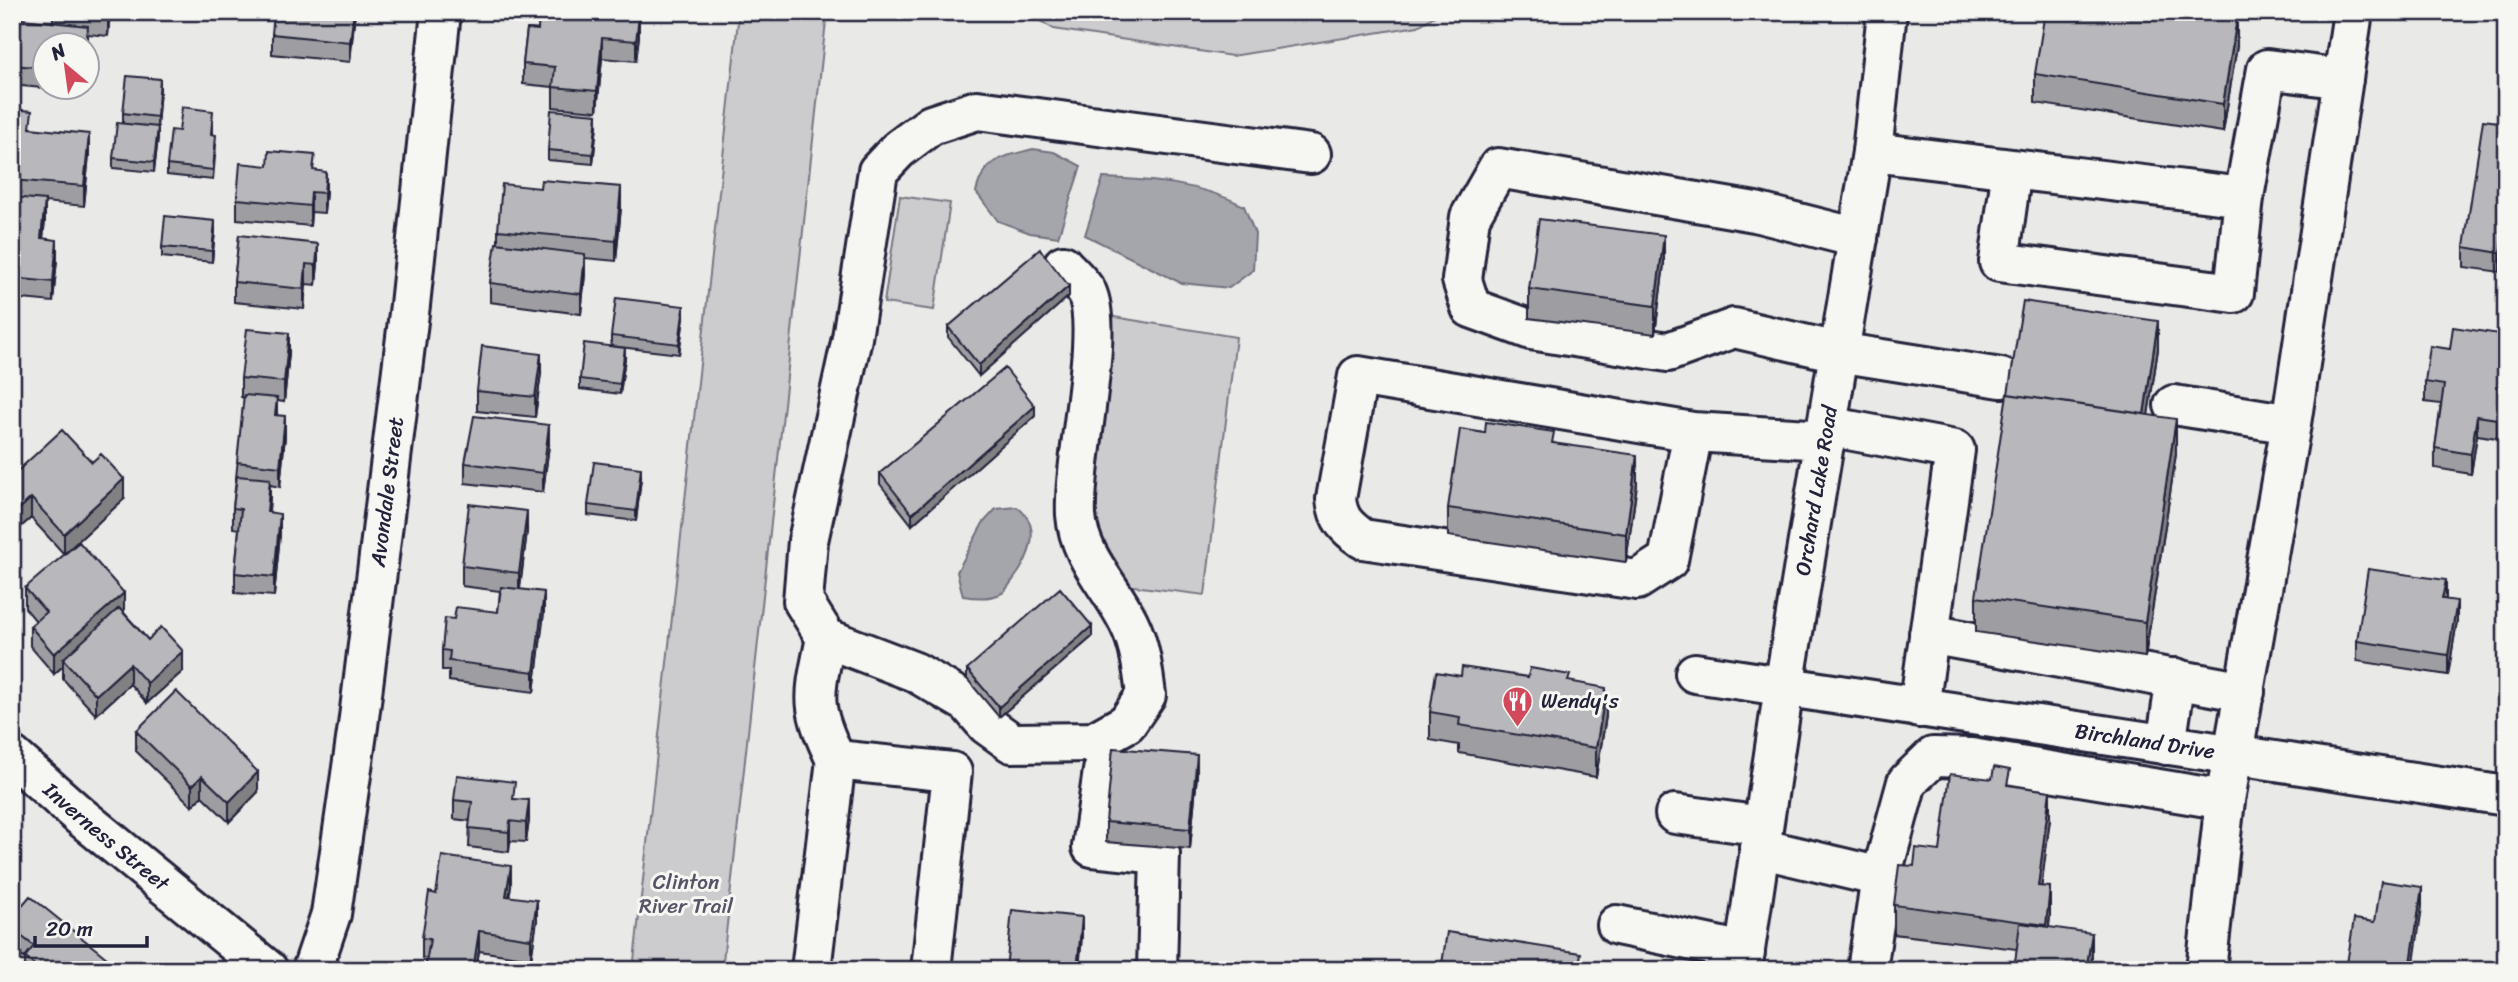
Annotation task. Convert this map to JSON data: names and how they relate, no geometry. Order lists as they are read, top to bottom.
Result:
{
  "streets": {
    "street": [
      "Orchard Lake Road",
      "Avondale Street",
      "Birchland Drive",
      "Inverness Street"
    ]
  },
  "crossings": [
    ["Orchard Lake Road", "Birchland Drive"]
  ],
  "parks": ["Clinton River Trail"],
  "places": {
    "restaurant": ["Wendy's"]
  },
  "scale_bar": "20 m",
  "north": "top left"
}
